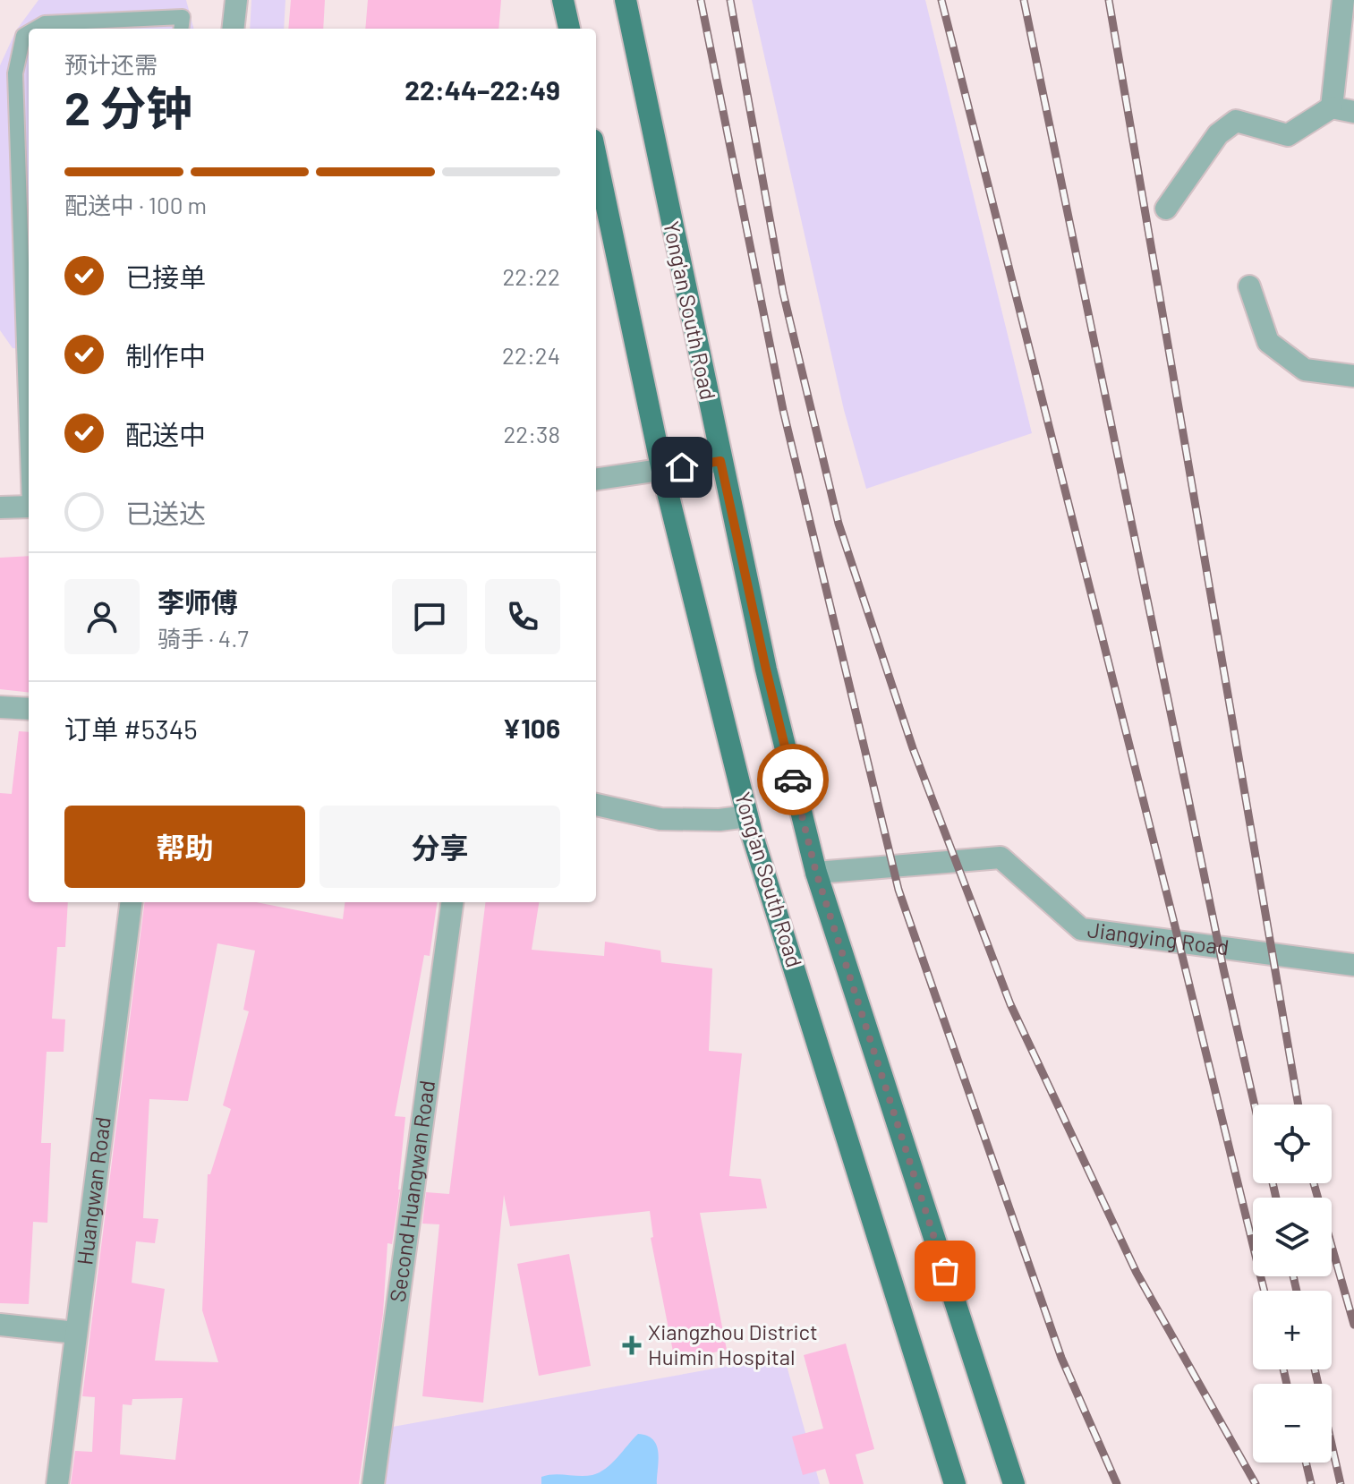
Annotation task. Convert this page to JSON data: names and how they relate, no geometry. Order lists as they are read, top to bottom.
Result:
{
  "streets": {
    "main road": ["Yong'an South Road"],
    "street": ["Jiangying Road", "Huangwan Road", "Second Huangwan Road"]
  },
  "crossings": [
    ["Yong'an South Road", "Jiangying Road"]
  ],
  "places": {
    "health": ["Xiangzhou District Huimin Hospital"]
  },
  "page": {
    "heading": ["2 分钟", "预计还需", "22:44–22:49"],
    "panel": [
      "李师傅",
      "骑手 · 4.7",
      "订单 #5345",
      "¥106"
    ],
    "bar": "配送中 · 100 m",
    "list": [
      ["已接单", "22:22"],
      ["制作中", "22:24"],
      ["配送中", "22:38"],
      "已送达"
    ],
    "buttons": ["帮助", "分享"],
    "map_buttons": ["+", "−"]
  }
}
